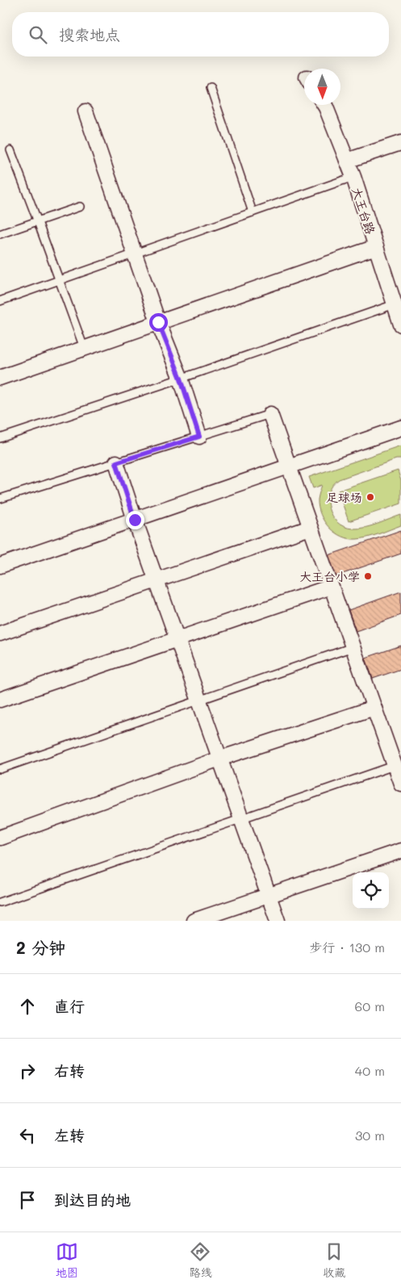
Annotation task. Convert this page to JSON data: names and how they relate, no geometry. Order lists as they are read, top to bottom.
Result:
{
  "streets": {
    "street": ["大王台路"]
  },
  "places": ["足球场", "大王台小学"],
  "north": "bottom",
  "page": {
    "search": "搜索地点",
    "heading": ["2 分钟", "步行 · 130 m"],
    "list": [
      ["直行", "60 m"],
      ["右转", "40 m"],
      ["左转", "30 m"],
      "到达目的地"
    ],
    "nav": ["地图", "路线", "收藏"]
  }
}
